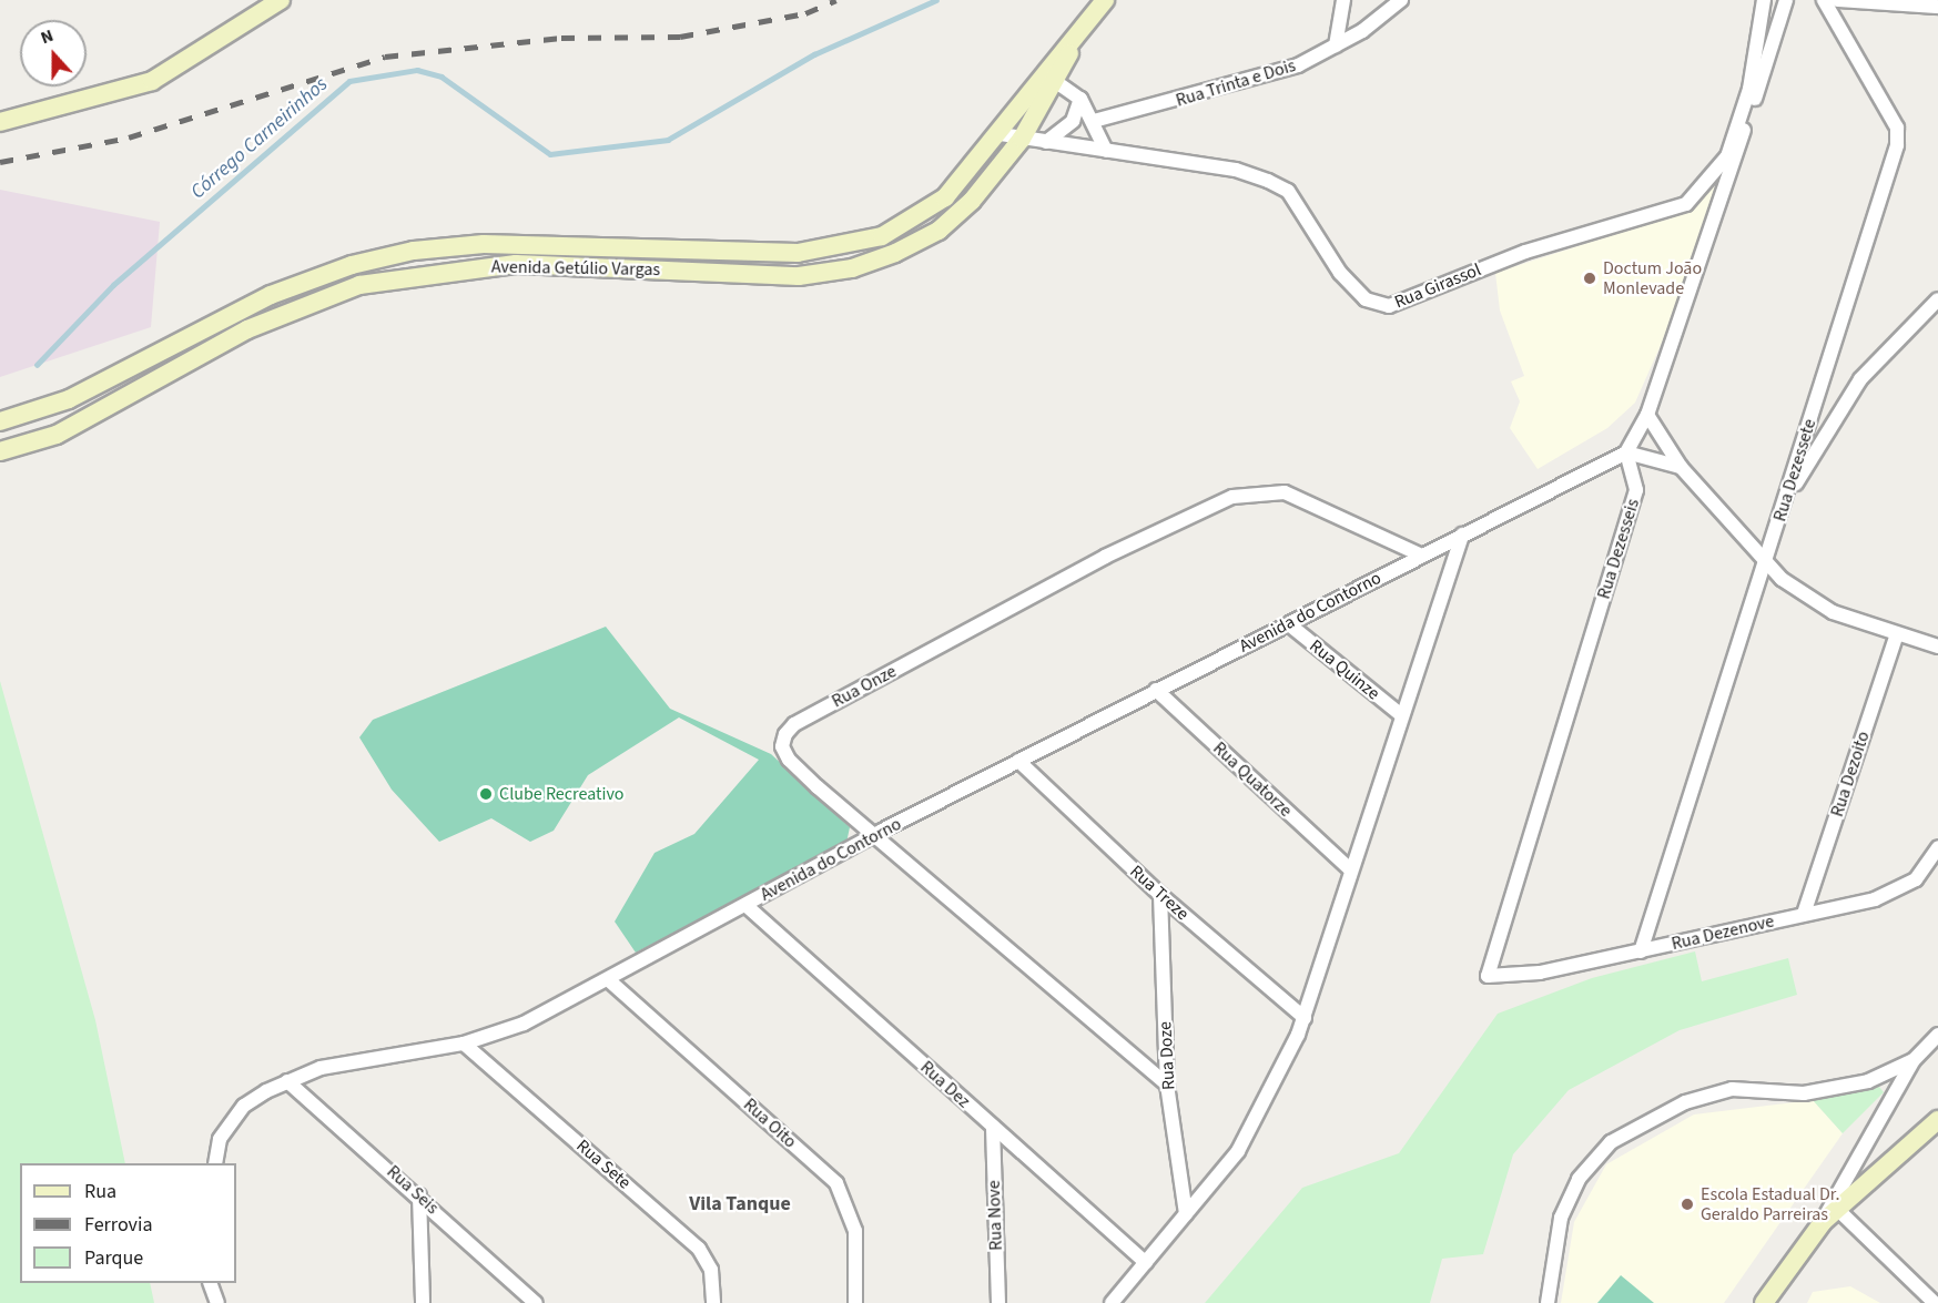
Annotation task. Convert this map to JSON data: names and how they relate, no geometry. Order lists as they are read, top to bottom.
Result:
{
  "streets": {
    "main road": ["Avenida Getúlio Vargas"],
    "street": [
      "Rua Trinta e Dois",
      "Rua Girassol",
      "Rua Dezessete",
      "Rua Dezesseis",
      "Avenida do Contorno",
      "Rua Quinze",
      "Rua Onze",
      "Rua Dezoito",
      "Rua Quatorze",
      "Rua Treze",
      "Rua Dezenove",
      "Rua Doze",
      "Rua Dez",
      "Rua Oito",
      "Rua Sete",
      "Rua Seis",
      "Rua Nove"
    ]
  },
  "crossings": [
    ["Avenida Getúlio Vargas", "Rua Girassol"],
    ["Rua Dezessete", "Rua Dezenove"],
    ["Rua Dezesseis", "Avenida do Contorno"],
    ["Rua Dezesseis", "Rua Dezenove"],
    ["Avenida do Contorno", "Rua Quinze"],
    ["Avenida do Contorno", "Rua Onze"],
    ["Avenida do Contorno", "Rua Quatorze"],
    ["Avenida do Contorno", "Rua Treze"],
    ["Avenida do Contorno", "Rua Dez"],
    ["Avenida do Contorno", "Rua Oito"],
    ["Avenida do Contorno", "Rua Sete"],
    ["Avenida do Contorno", "Rua Seis"],
    ["Rua Onze", "Rua Doze"],
    ["Rua Dezoito", "Rua Dezenove"],
    ["Rua Treze", "Rua Doze"],
    ["Rua Dez", "Rua Nove"]
  ],
  "districts": ["Vila Tanque"],
  "water": ["Córrego Carneirinhos"],
  "places": ["Doctum João Monlevade", "Clube Recreativo", "Escola Estadual Dr. Geraldo Parreiras"],
  "legend": ["Rua", "Ferrovia", "Parque"],
  "north": "top"
}
